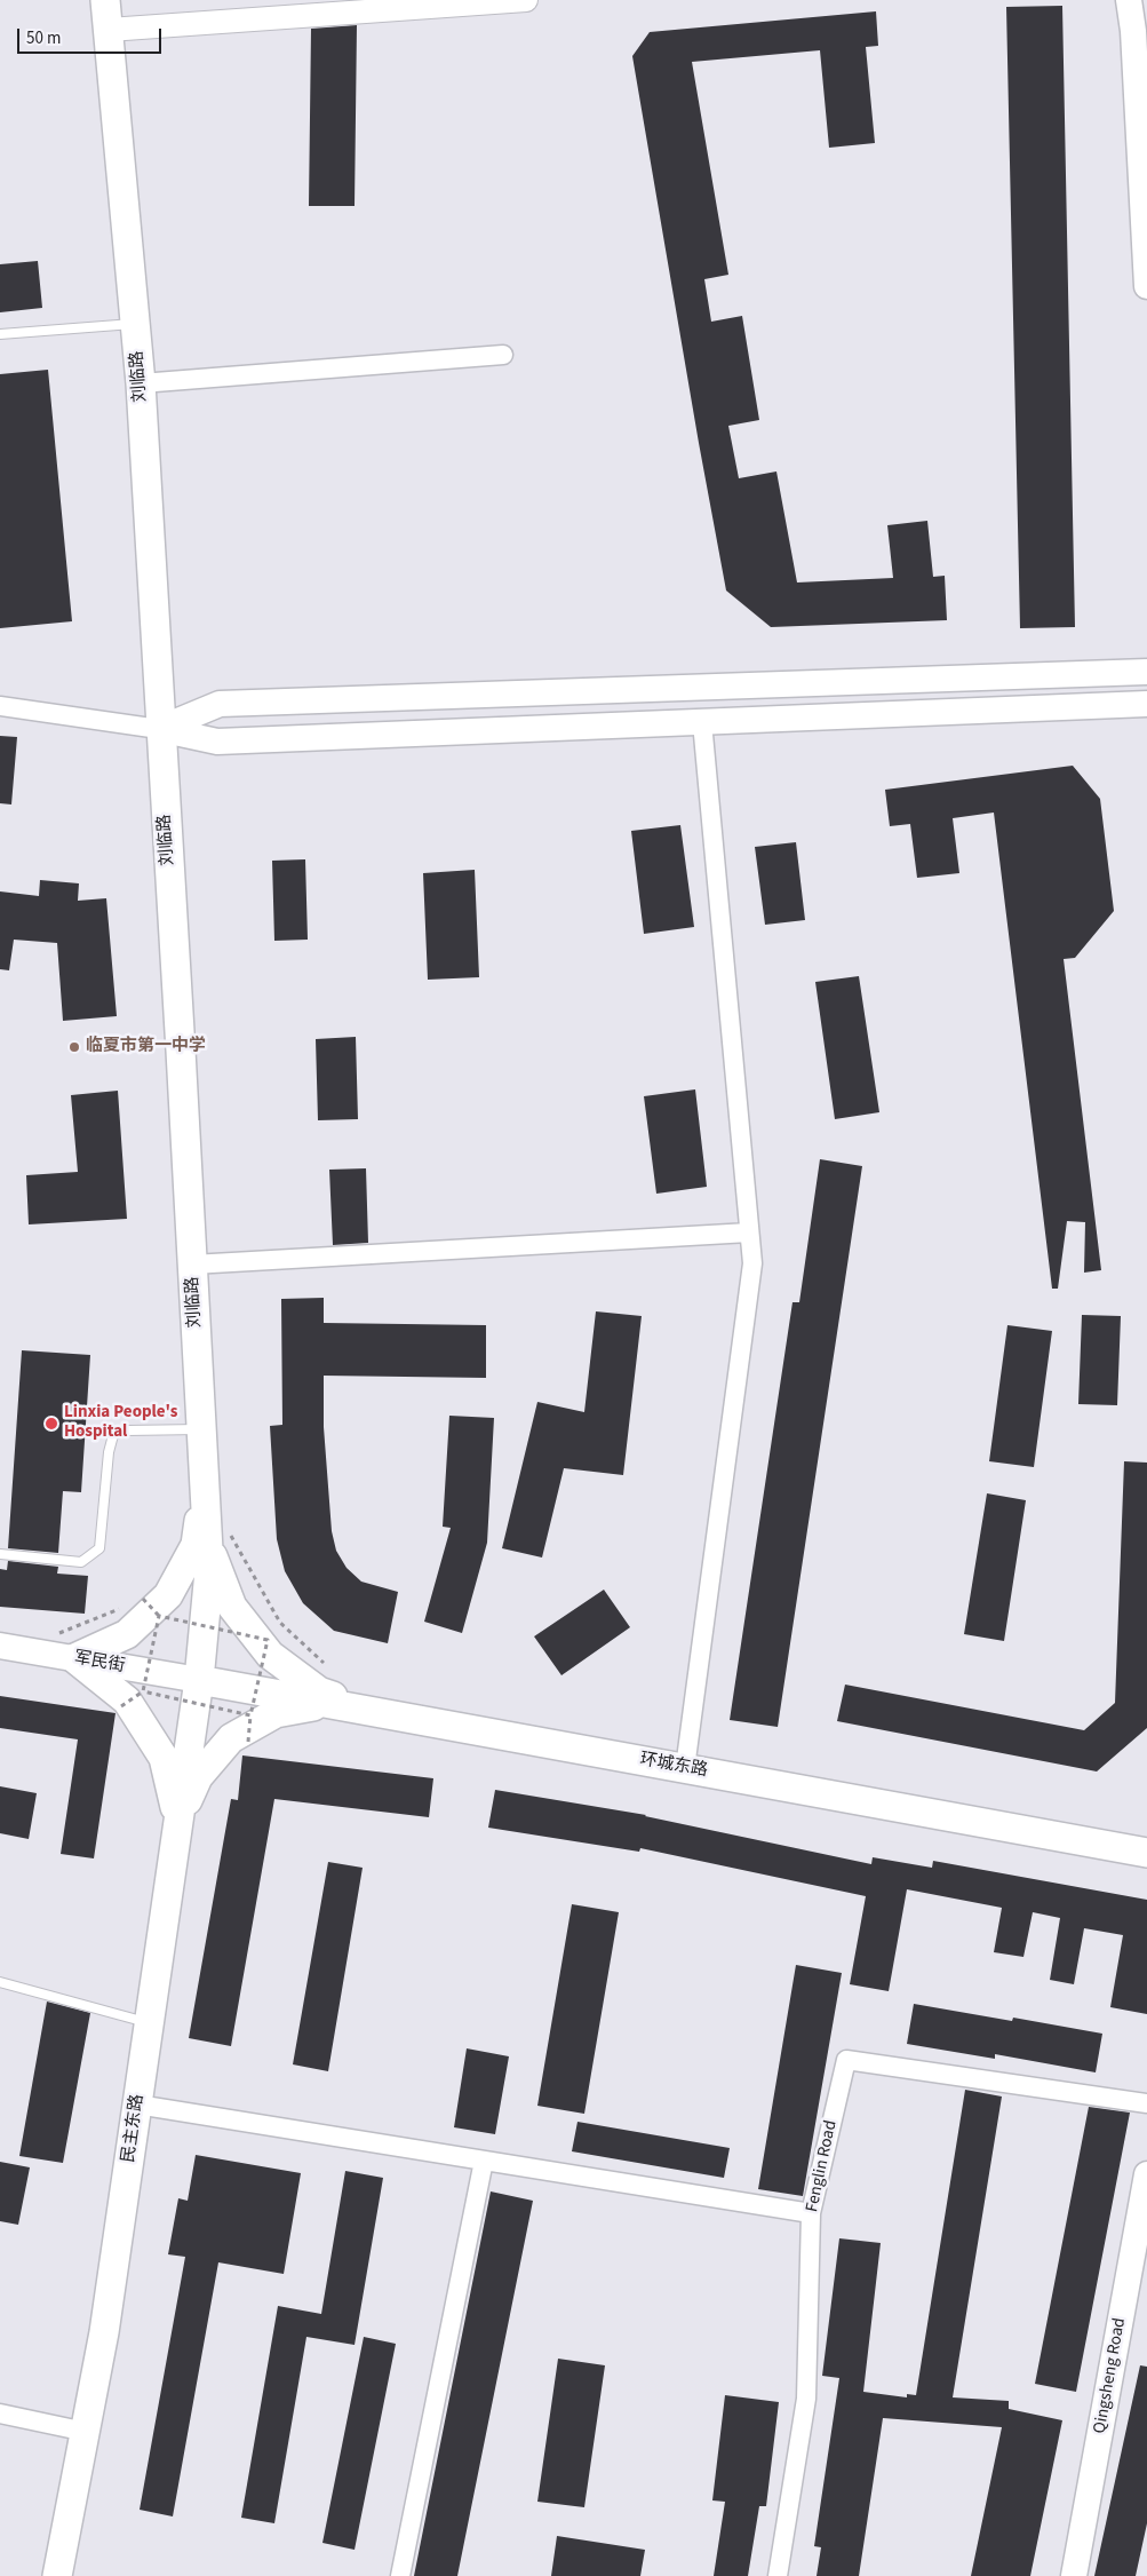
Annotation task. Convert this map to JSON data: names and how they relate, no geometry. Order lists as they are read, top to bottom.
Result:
{
  "streets": {
    "main road": [
      "刘临路",
      "军民街",
      "环城东路",
      "民主东路",
      "Qingsheng Road"
    ],
    "street": ["Fenglin Road"]
  },
  "crossings": [
    ["刘临路", "军民街"],
    ["刘临路", "环城东路"],
    ["刘临路", "民主东路"],
    ["军民街", "环城东路"],
    ["军民街", "民主东路"],
    ["环城东路", "民主东路"]
  ],
  "places": ["临夏市第一中学", "Linxia People's Hospital"],
  "scale_bar": "50 m"
}
